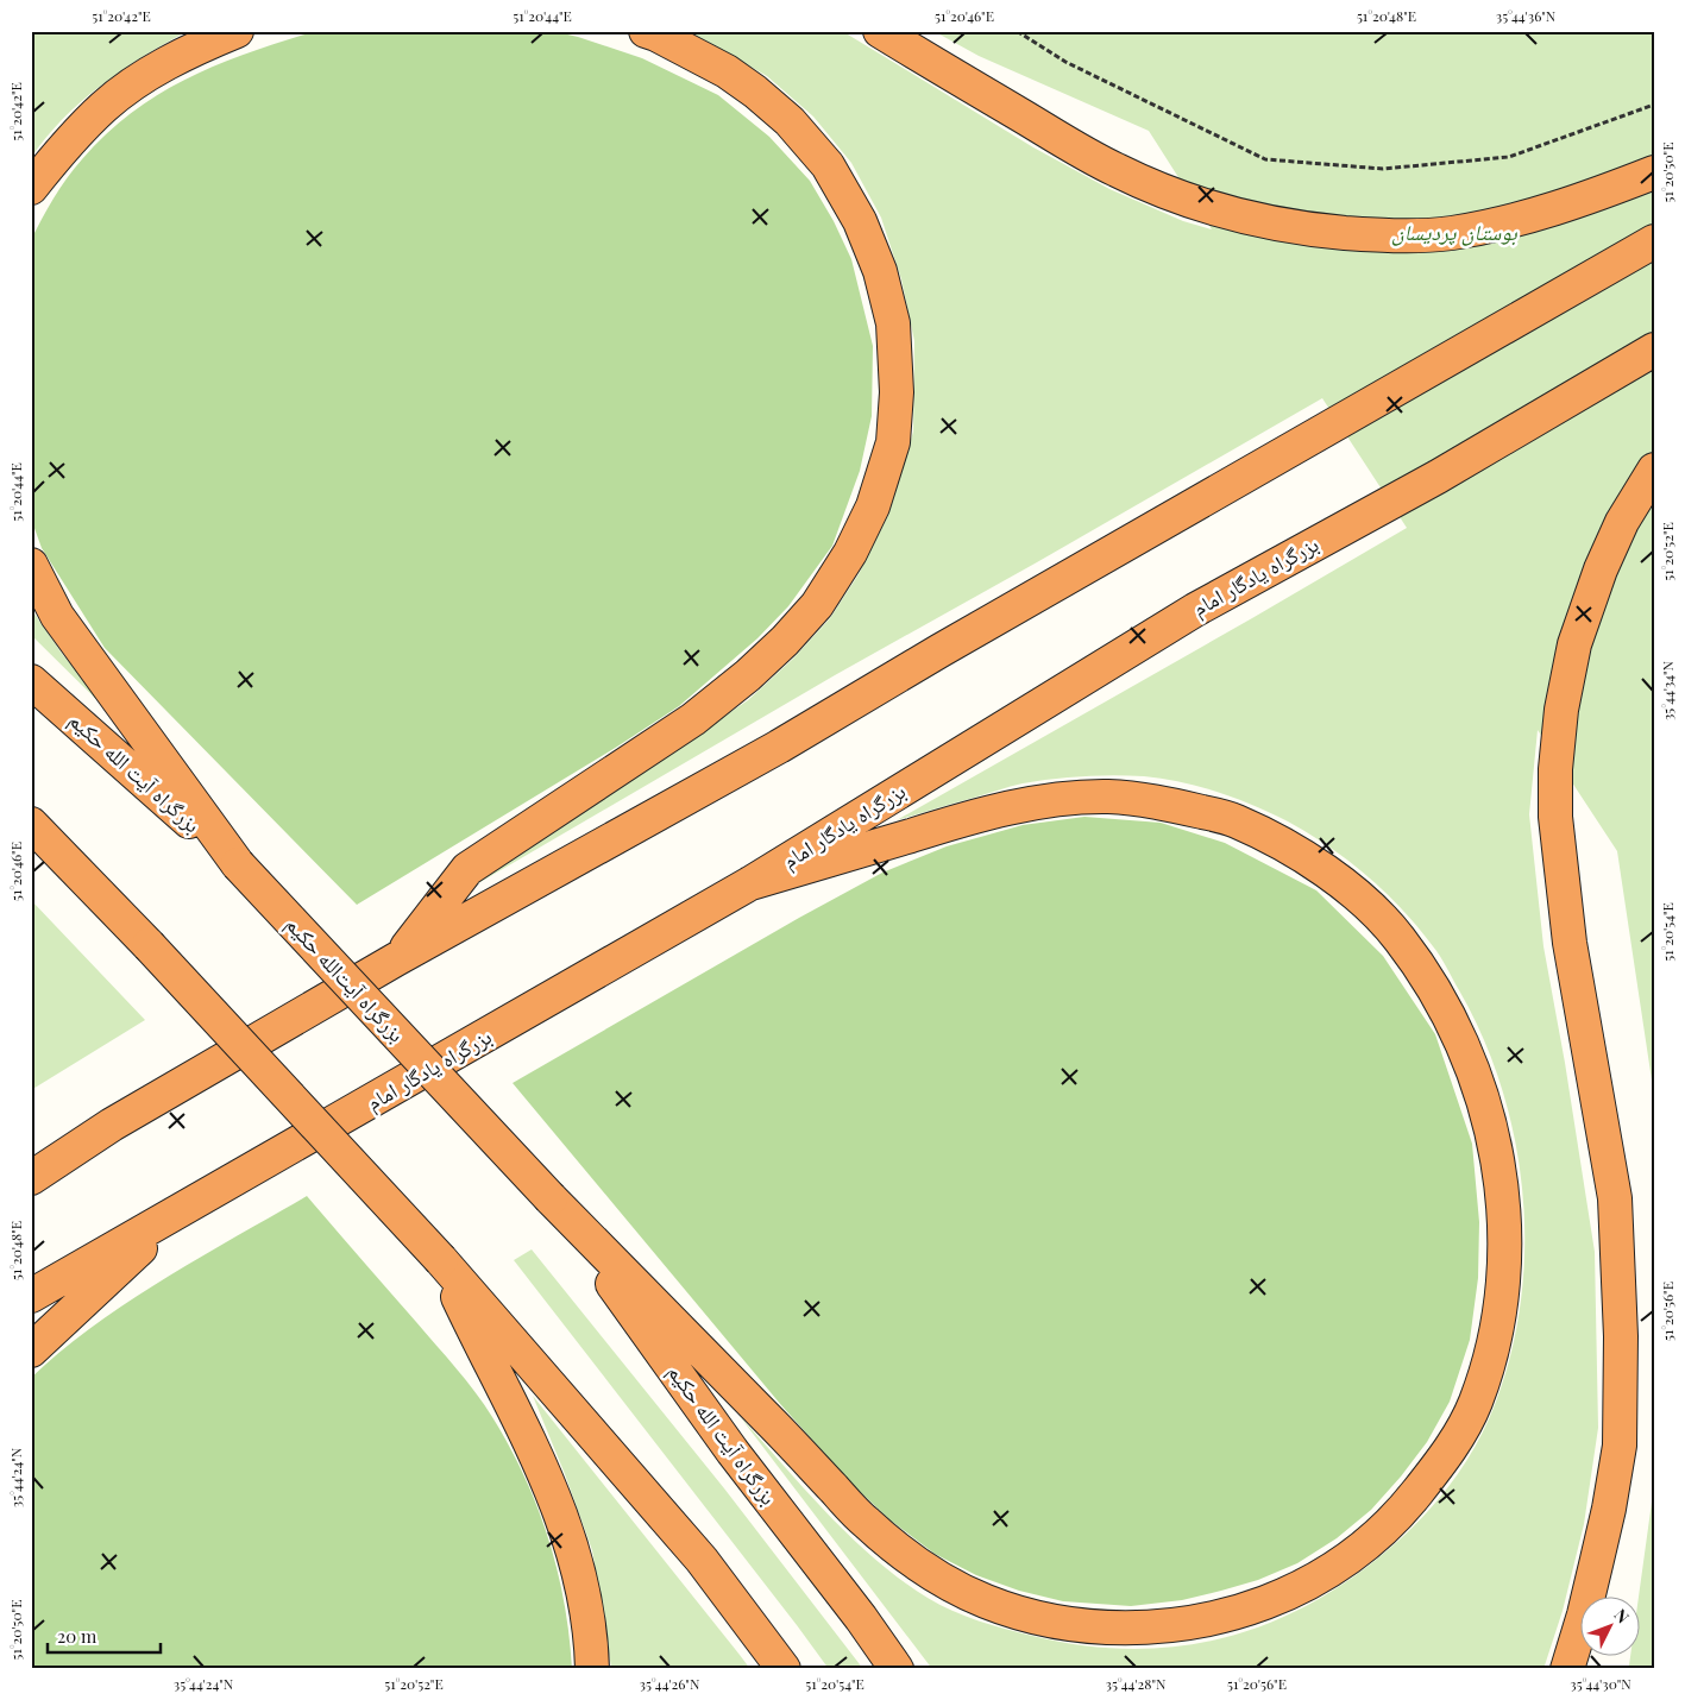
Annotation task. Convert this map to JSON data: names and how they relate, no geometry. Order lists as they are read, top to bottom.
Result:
{
  "streets": {
    "highway": ["بزرگراه یادگار امام", "بزرگراه آیت الله حکیم", "بزرگراه آیت‌الله حکیم"]
  },
  "crossings": [
    ["بزرگراه آیت الله حکیم", "بزرگراه آیت‌الله حکیم"]
  ],
  "parks": ["بوستان پردیسان"],
  "scale_bar": "20 m",
  "north": "top right",
  "coordinates": [
    "51°20'42\"E",
    "51°20'44\"E",
    "51°20'46\"E",
    "51°20'48\"E",
    "35°44'36\"N",
    "51°20'50\"E",
    "51°20'52\"E",
    "35°44'34\"N",
    "51°20'54\"E",
    "51°20'56\"E",
    "35°44'24\"N",
    "35°44'26\"N",
    "35°44'28\"N",
    "35°44'30\"N"
  ]
}
